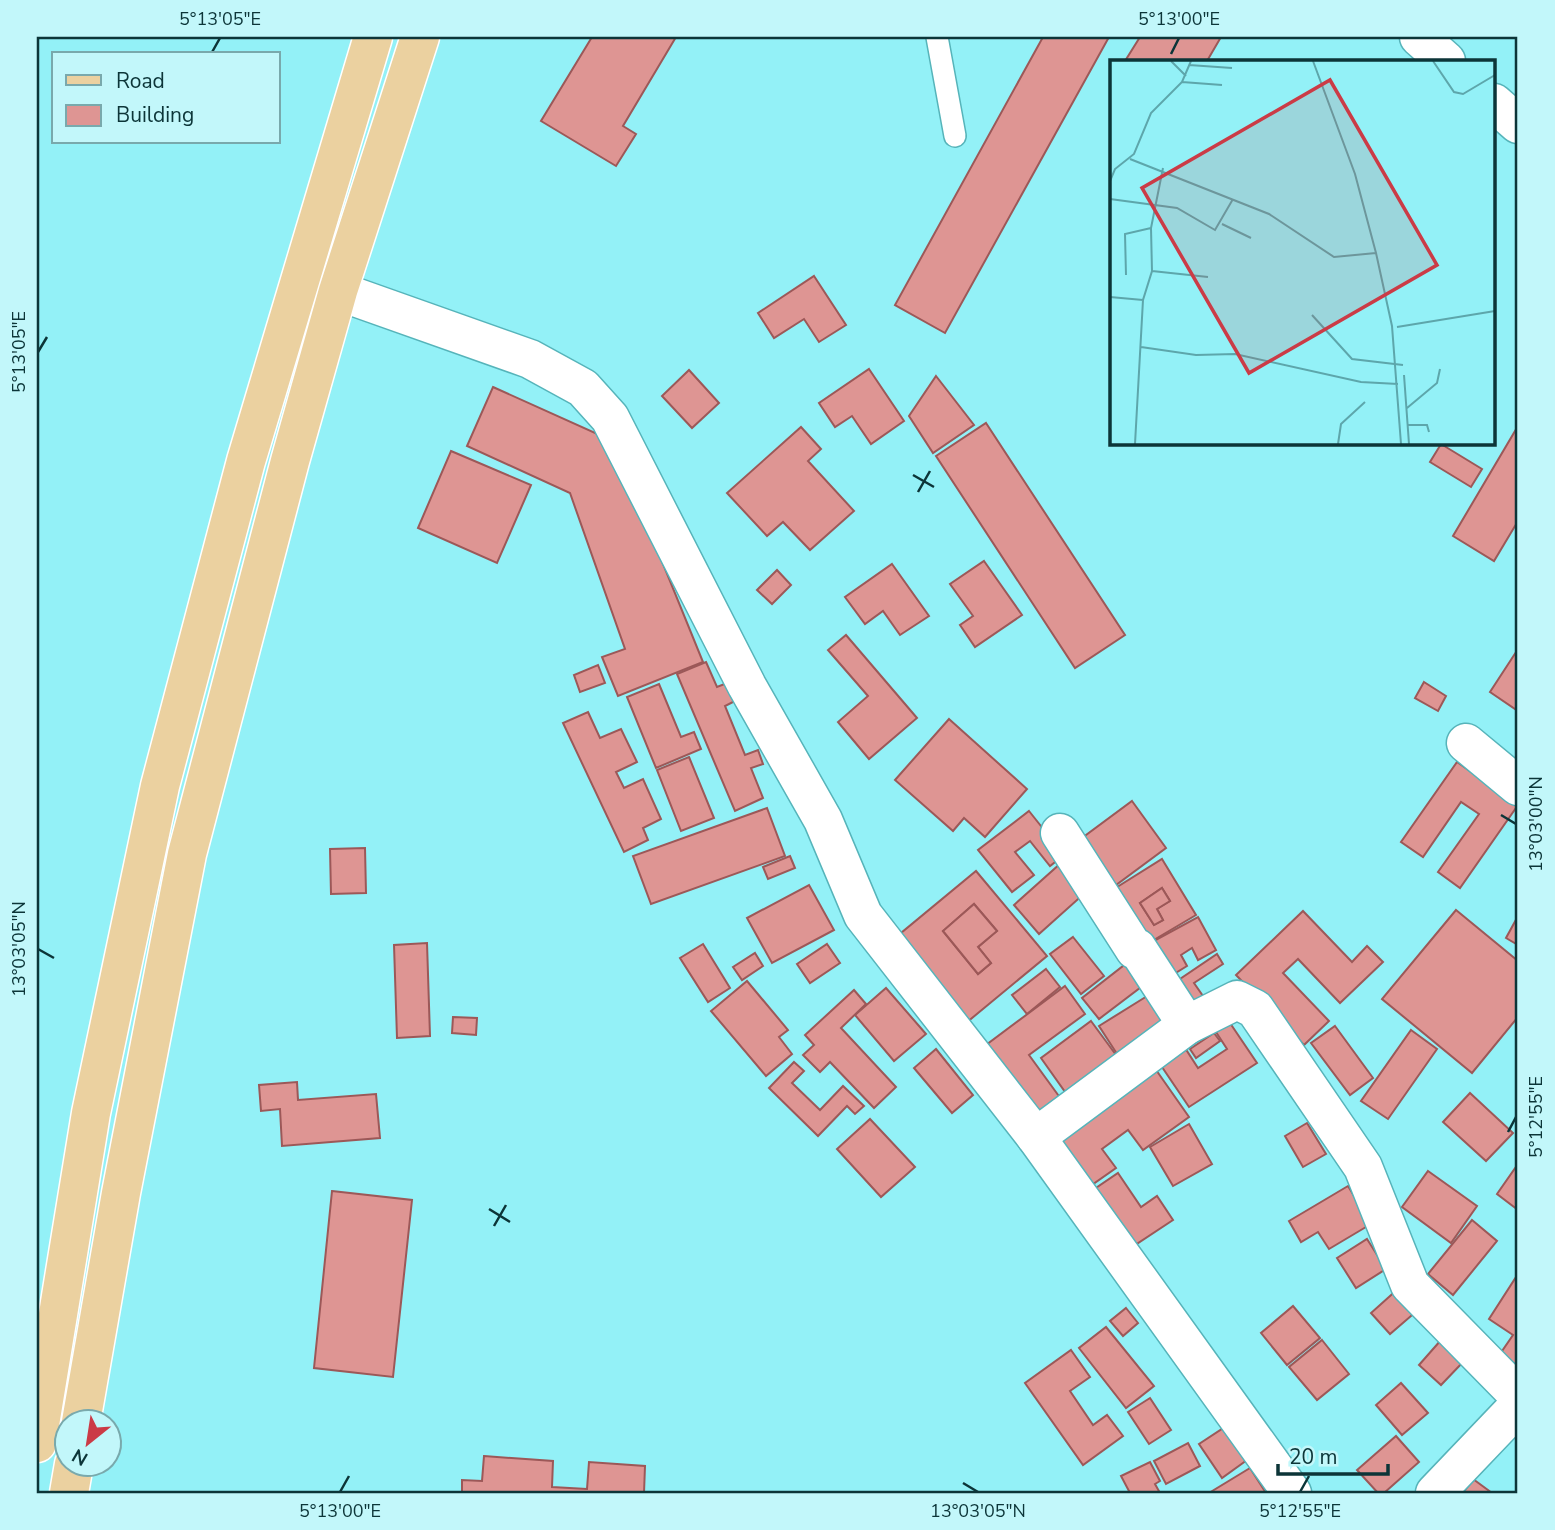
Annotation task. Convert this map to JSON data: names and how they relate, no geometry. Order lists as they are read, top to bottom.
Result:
{
  "legend": ["Road", "Building"],
  "scale_bar": "20 m",
  "north": "bottom left",
  "coordinates": [
    "5°13'05\"E",
    "5°13'00\"E",
    "13°03'00\"N",
    "13°03'05\"N",
    "5°12'55\"E"
  ]
}
